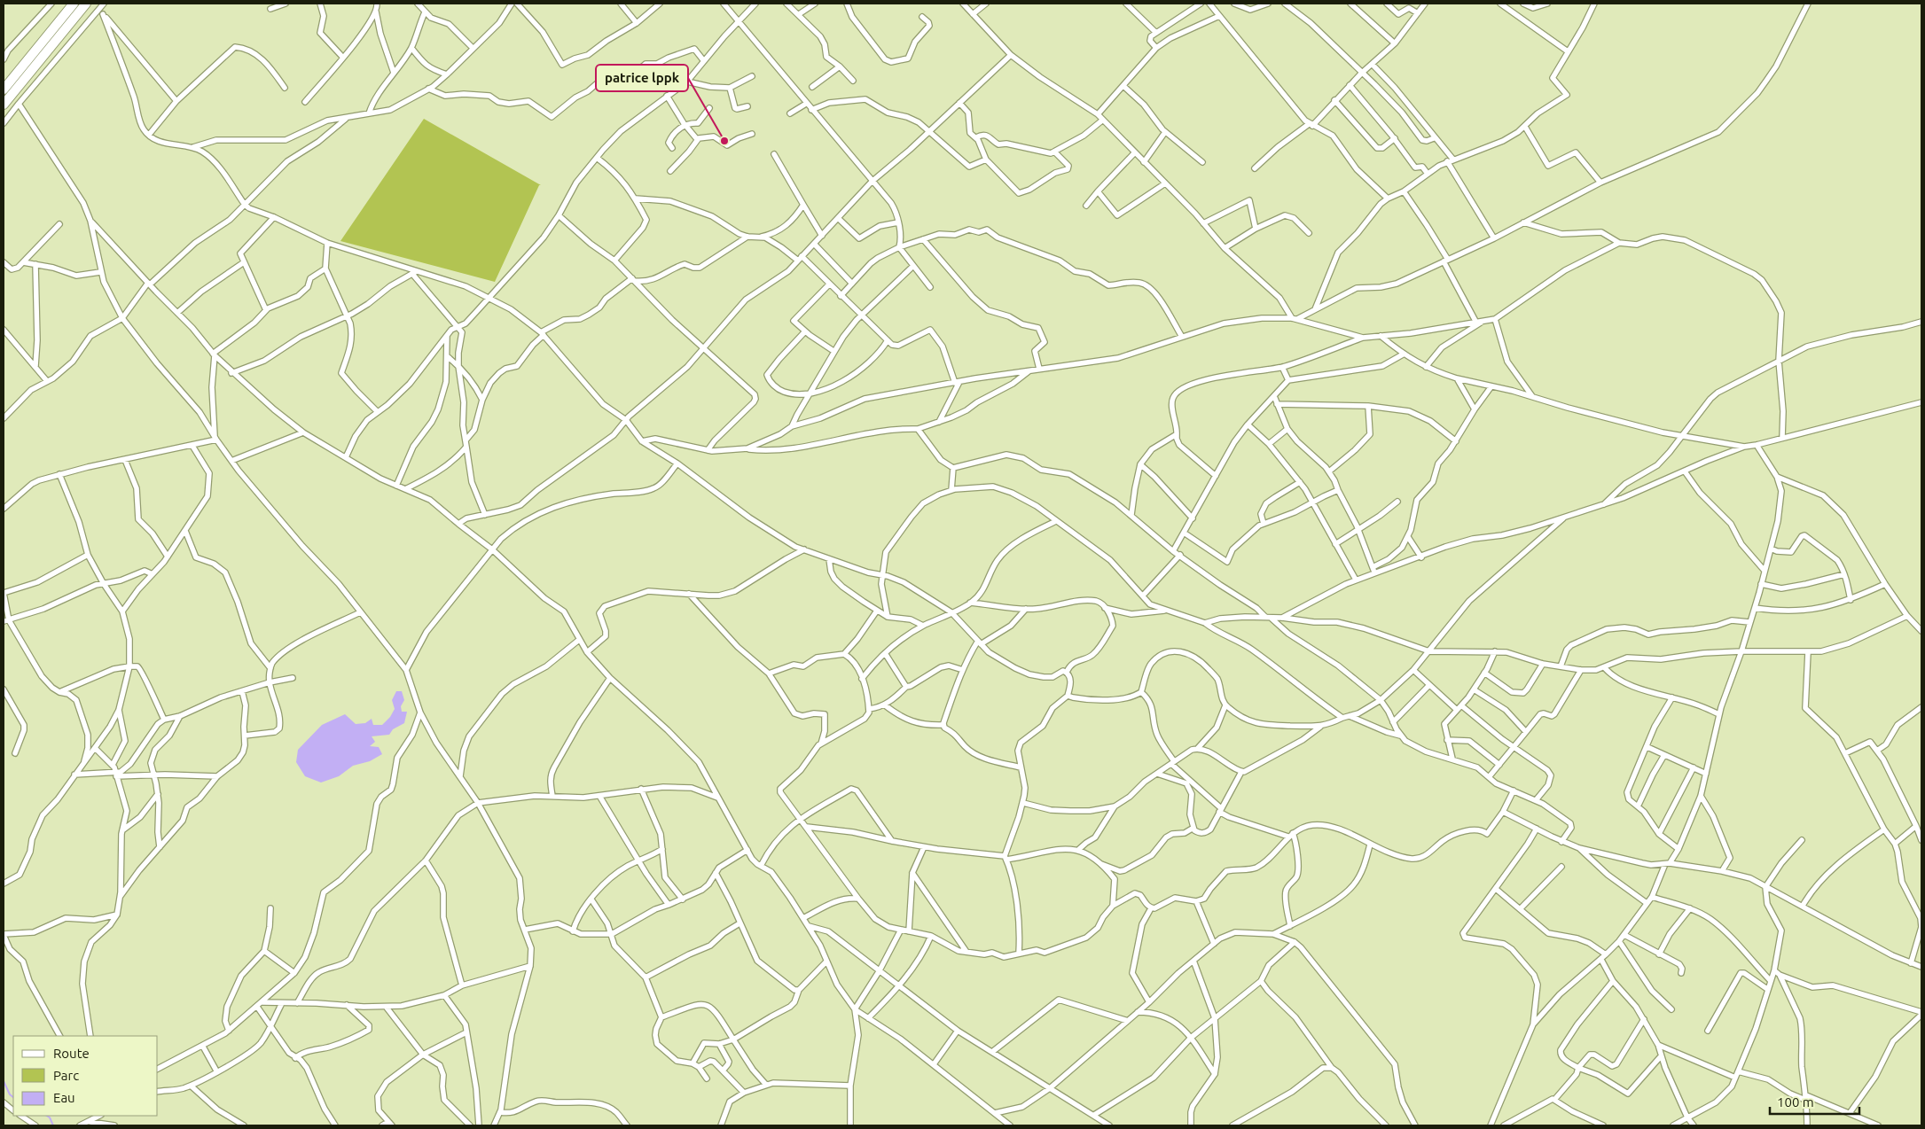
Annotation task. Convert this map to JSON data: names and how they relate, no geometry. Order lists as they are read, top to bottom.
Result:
{
  "places": ["patrice lppk"],
  "legend": ["Route", "Parc", "Eau"],
  "scale_bar": "100 m"
}
